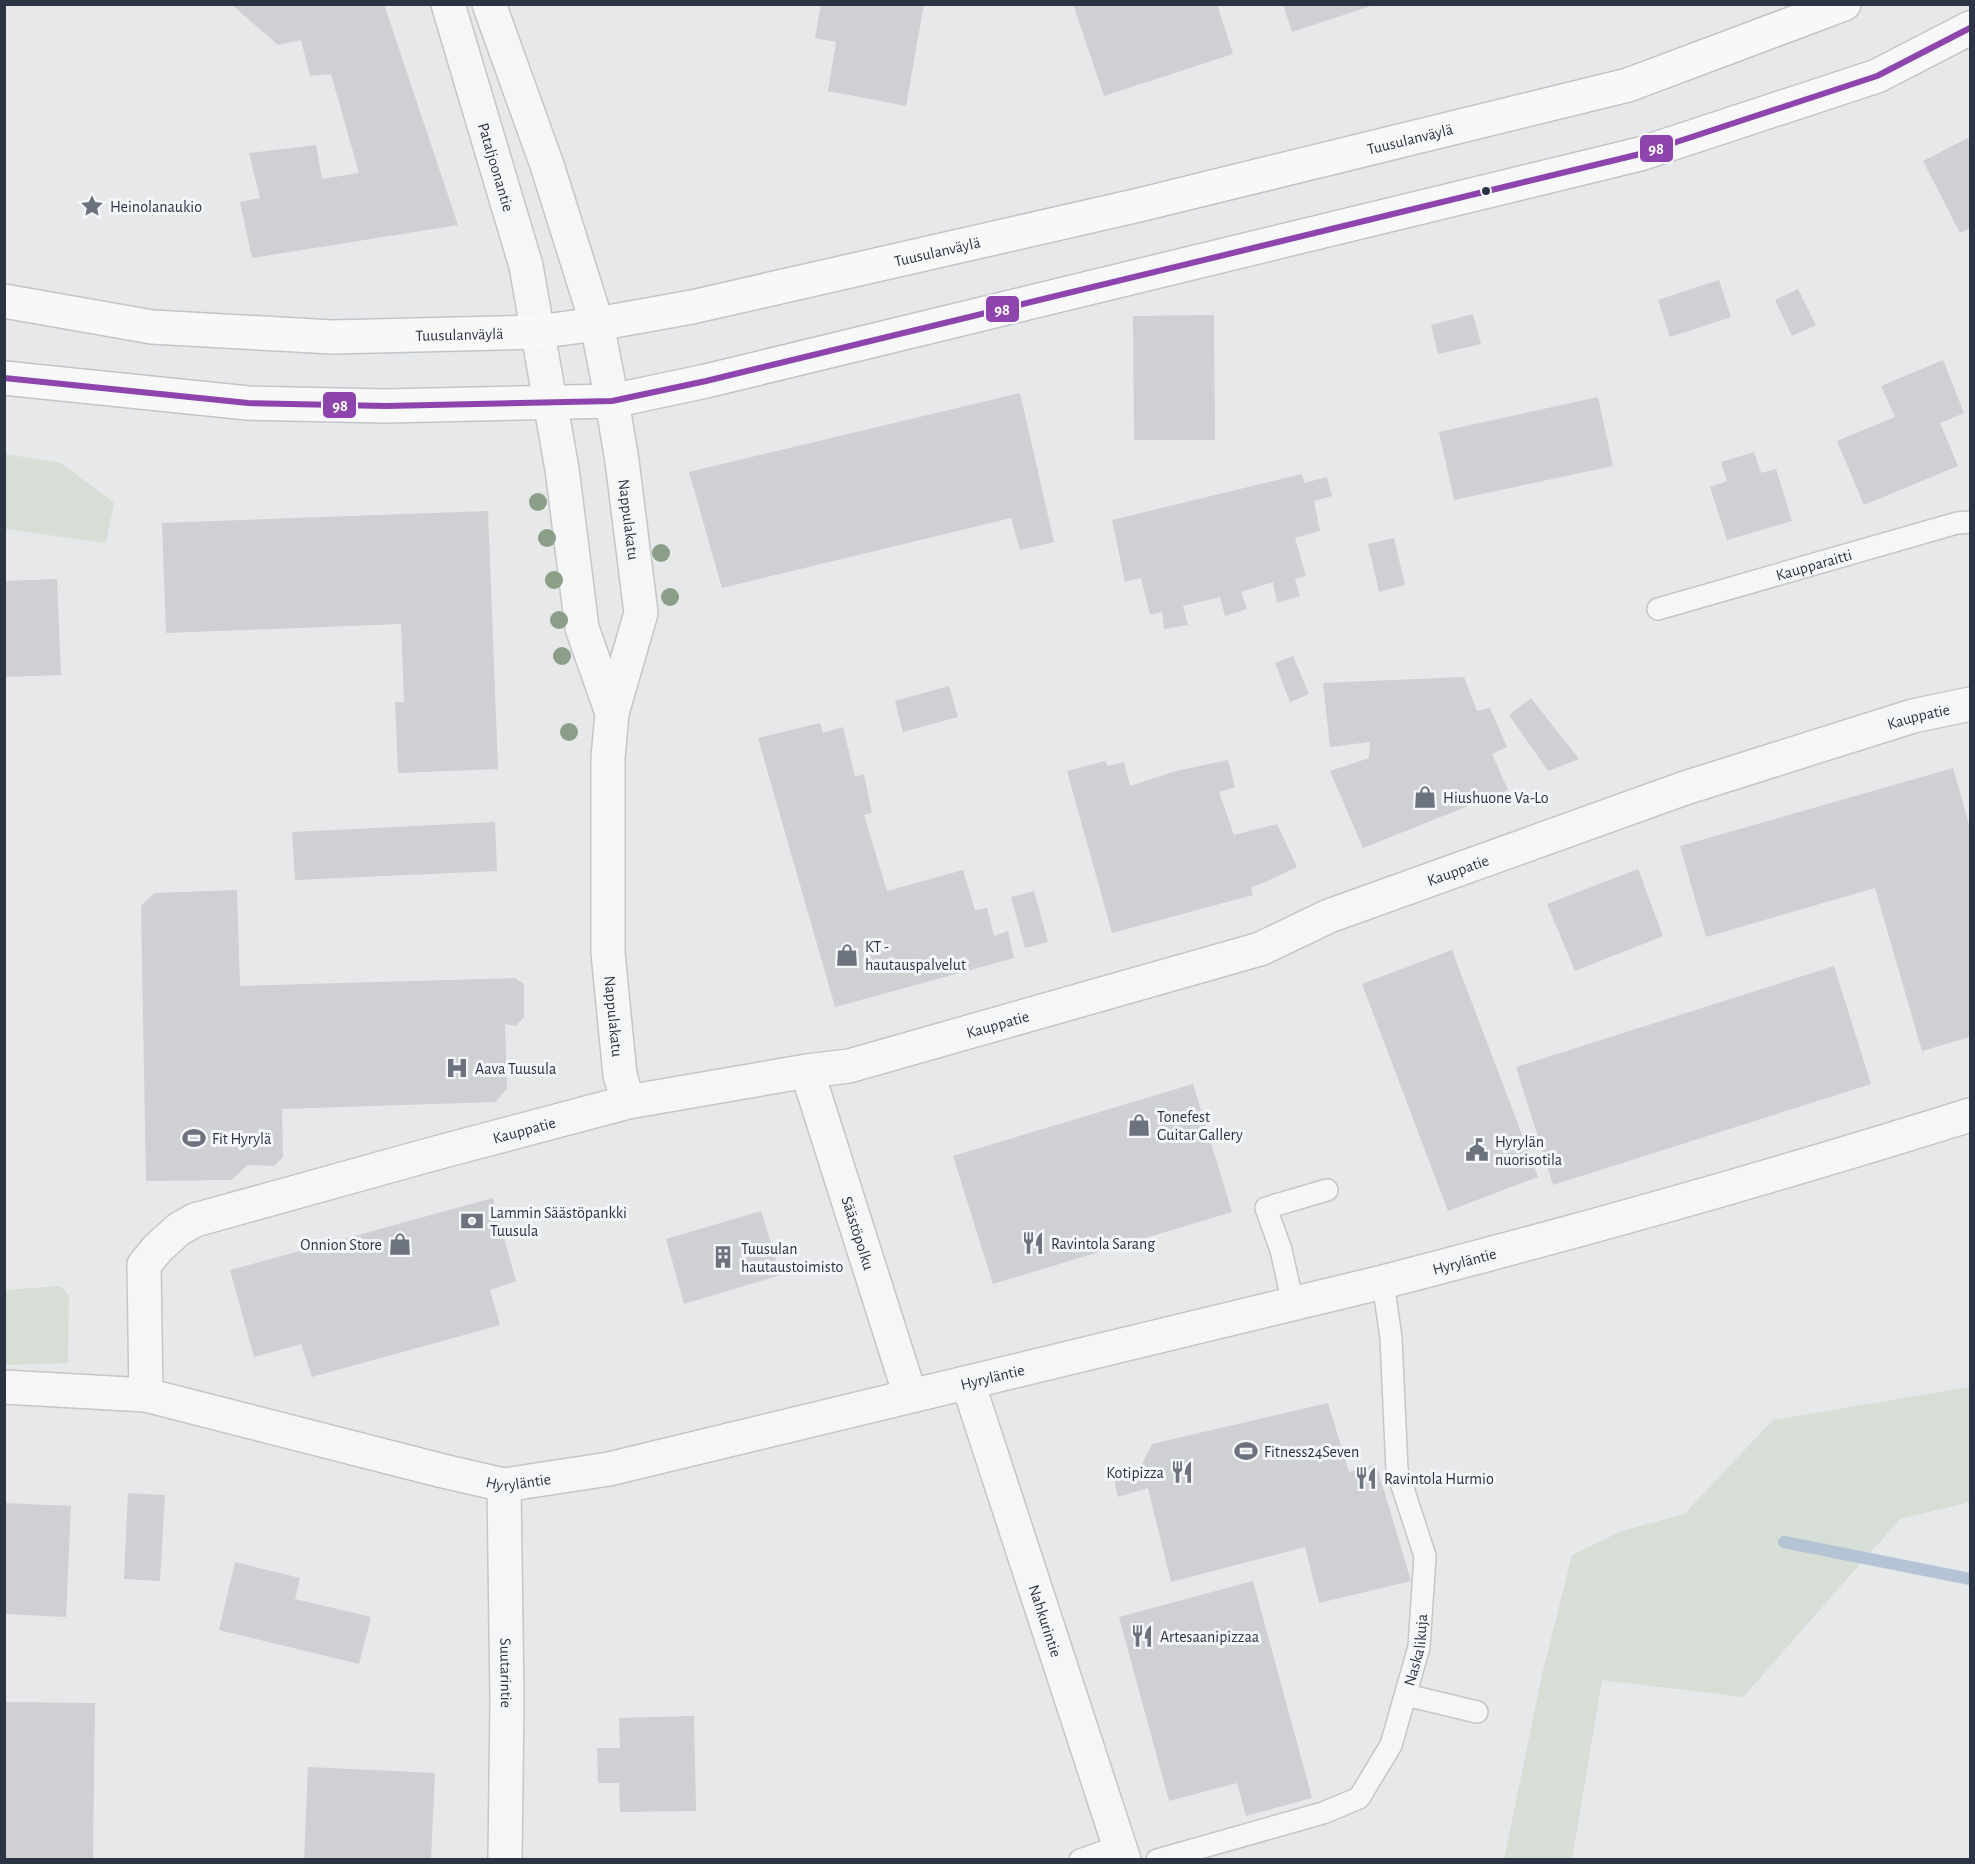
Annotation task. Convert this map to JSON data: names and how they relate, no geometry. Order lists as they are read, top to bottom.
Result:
{
  "streets": {
    "main road": ["Tuusulanväylä"],
    "street": [
      "Pataljoonantie",
      "Nappulakatu",
      "Kauppatie",
      "Säästöpolku",
      "Hyryläntie",
      "Nahkurintie",
      "Suutarintie"
    ],
    "lane": ["Kaupparaitti", "Naskalikuja"]
  },
  "crossings": [
    ["Tuusulanväylä", "Pataljoonantie"],
    ["Tuusulanväylä", "Nappulakatu"],
    ["Pataljoonantie", "Nappulakatu"],
    ["Nappulakatu", "Kauppatie"],
    ["Kauppatie", "Säästöpolku"],
    ["Kauppatie", "Hyryläntie"],
    ["Säästöpolku", "Hyryläntie"],
    ["Hyryläntie", "Nahkurintie"],
    ["Hyryläntie", "Naskalikuja"],
    ["Hyryläntie", "Suutarintie"]
  ],
  "places": {
    "place": ["Heinolanaukio"],
    "shop": [
      "Hiushuone Va-Lo",
      "KT - hautauspalvelut",
      "Tonefest Guitar Gallery",
      "Onnion Store"
    ],
    "hospital": ["Aava Tuusula"],
    "sports": ["Fit Hyrylä", "Fitness24Seven"],
    "public building": ["Hyrylän nuorisotila"],
    "bank": ["Lammin Säästöpankki Tuusula"],
    "restaurant": [
      "Ravintola Sarang",
      "Kotipizza",
      "Ravintola Hurmio",
      "Artesaanipizzaa"
    ],
    "building": ["Tuusulan hautaustoimisto"]
  },
  "lines": ["transit line 98"]
}
